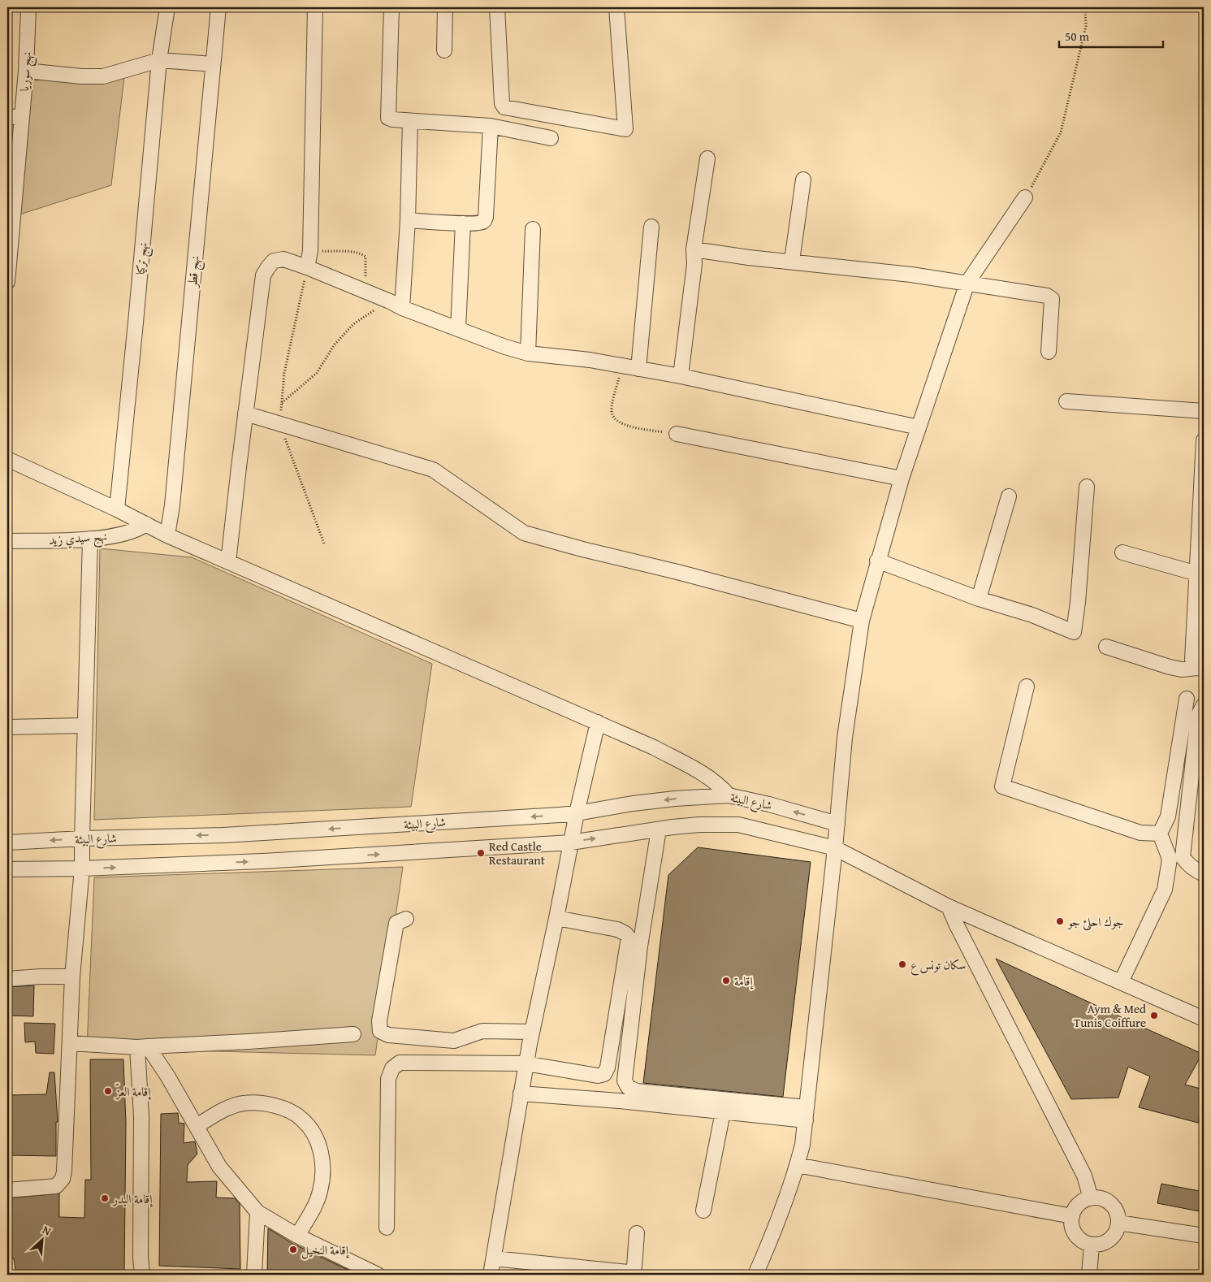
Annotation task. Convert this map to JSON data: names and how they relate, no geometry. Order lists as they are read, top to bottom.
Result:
{
  "streets": {
    "street": [
      "نهج سوريا",
      "نهج تركيا",
      "نهج قطر",
      "نهج سيدي زيد",
      "شارع البيئة"
    ]
  },
  "places": [
    "Red Castle Restaurant",
    "جوك احلئ جو",
    "سكان تونس ع",
    "إقامة",
    "Aym & Med Tunis Coiffure",
    "إقامة العزّ",
    "إقامة البدر",
    "إقامة النخيل"
  ],
  "scale_bar": "50 m",
  "north": "top right"
}
